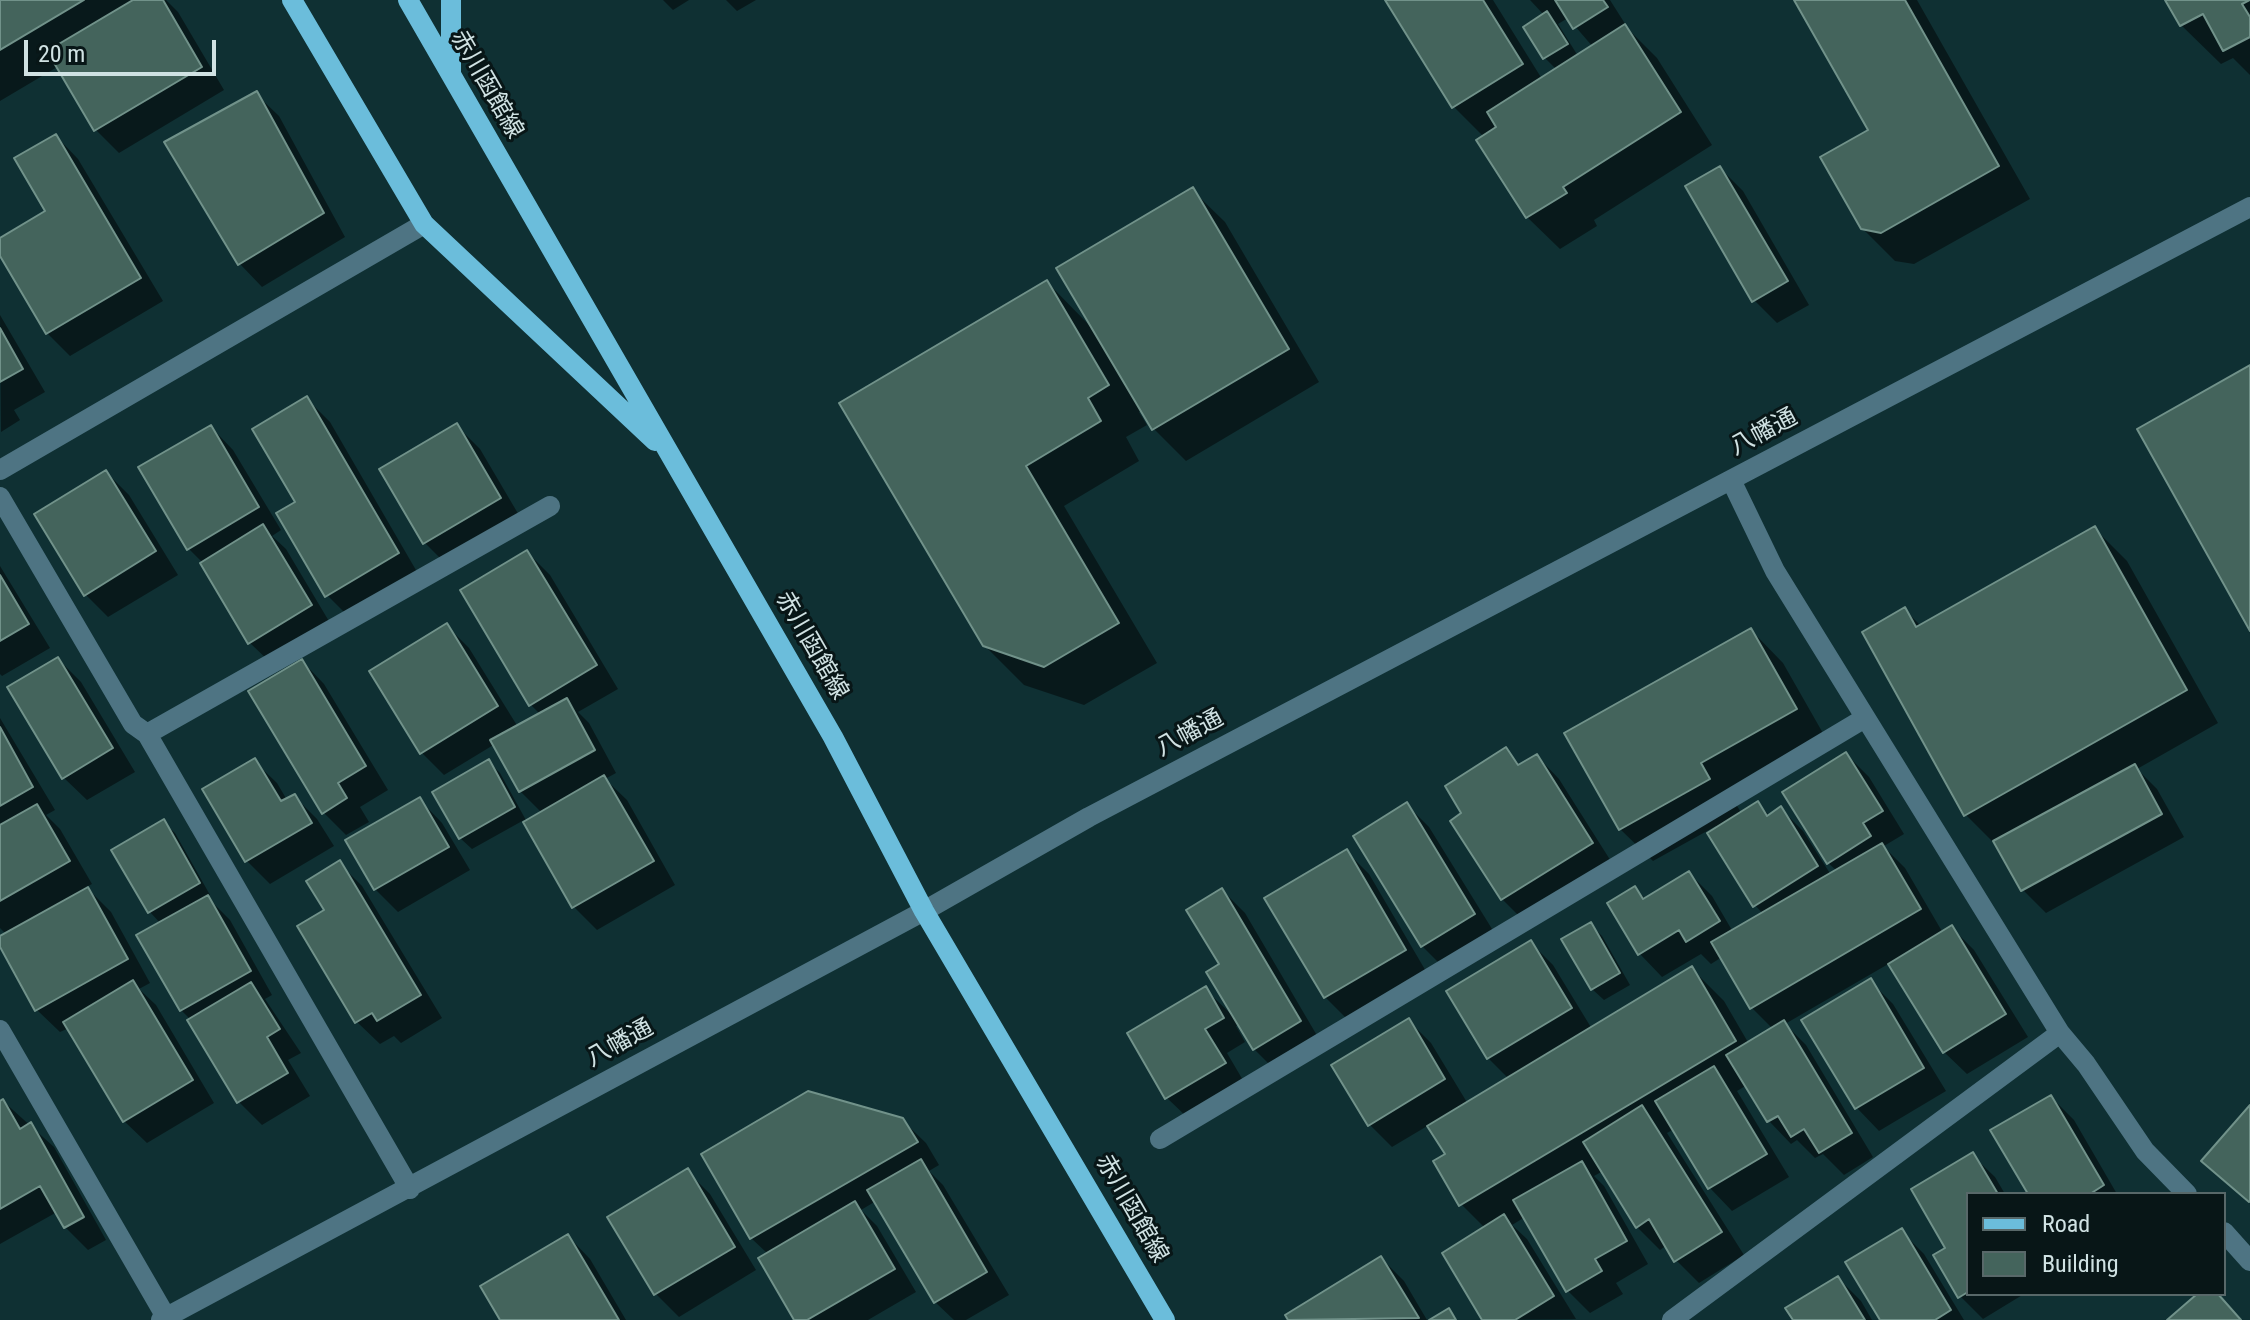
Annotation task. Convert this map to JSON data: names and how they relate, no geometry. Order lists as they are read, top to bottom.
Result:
{
  "streets": {
    "main road": ["赤川函館線"],
    "street": ["八幡通"]
  },
  "crossings": [
    ["赤川函館線", "八幡通"]
  ],
  "legend": ["Road", "Building"],
  "scale_bar": "20 m"
}
